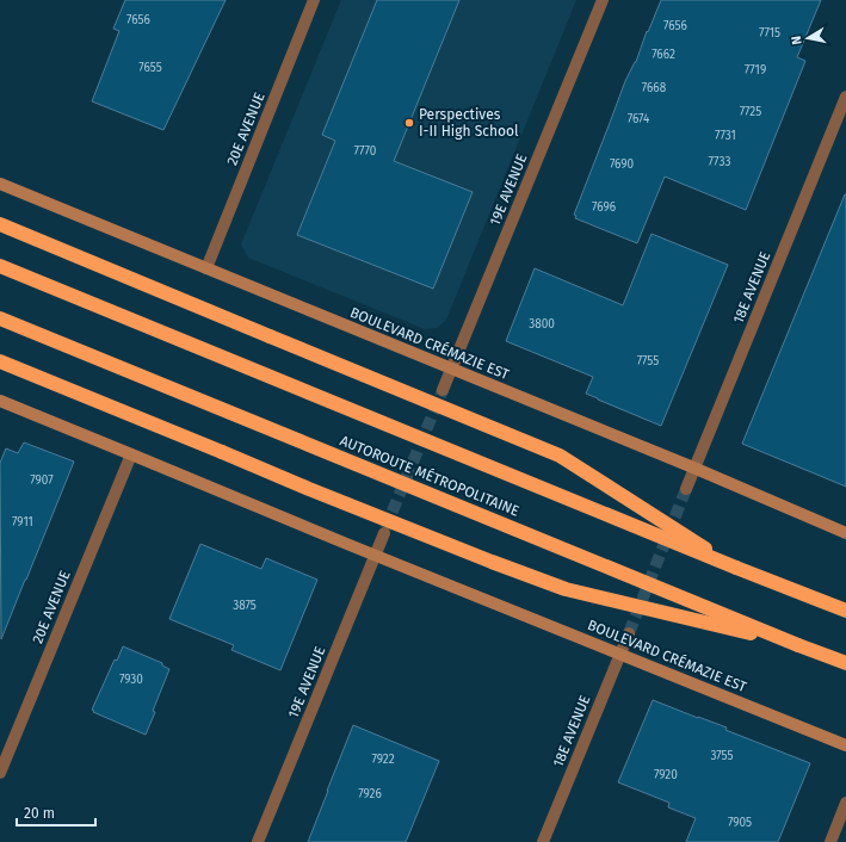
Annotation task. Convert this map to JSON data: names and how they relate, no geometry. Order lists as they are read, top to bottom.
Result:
{
  "streets": {
    "highway": ["AUTOROUTE MÉTROPOLITAINE"],
    "main road": ["BOULEVARD CRÉMAZIE EST"],
    "street": ["20E AVENUE", "19E AVENUE", "18E AVENUE"]
  },
  "crossings": [
    ["20E AVENUE", "BOULEVARD CRÉMAZIE EST"],
    ["19E AVENUE", "BOULEVARD CRÉMAZIE EST"],
    ["18E AVENUE", "BOULEVARD CRÉMAZIE EST"]
  ],
  "places": ["Perspectives I-II High School"],
  "house_numbers": [
    "7656",
    "7656",
    "7715",
    "7662",
    "7655",
    "7719",
    "7668",
    "7725",
    "7674",
    "7731",
    "7770",
    "7733",
    "7690",
    "7696",
    "3800",
    "7755",
    "7907",
    "7911",
    "3875",
    "7930",
    "3755",
    "7922",
    "7920",
    "7926",
    "7905"
  ],
  "scale_bar": "20 m",
  "north": "left"
}
